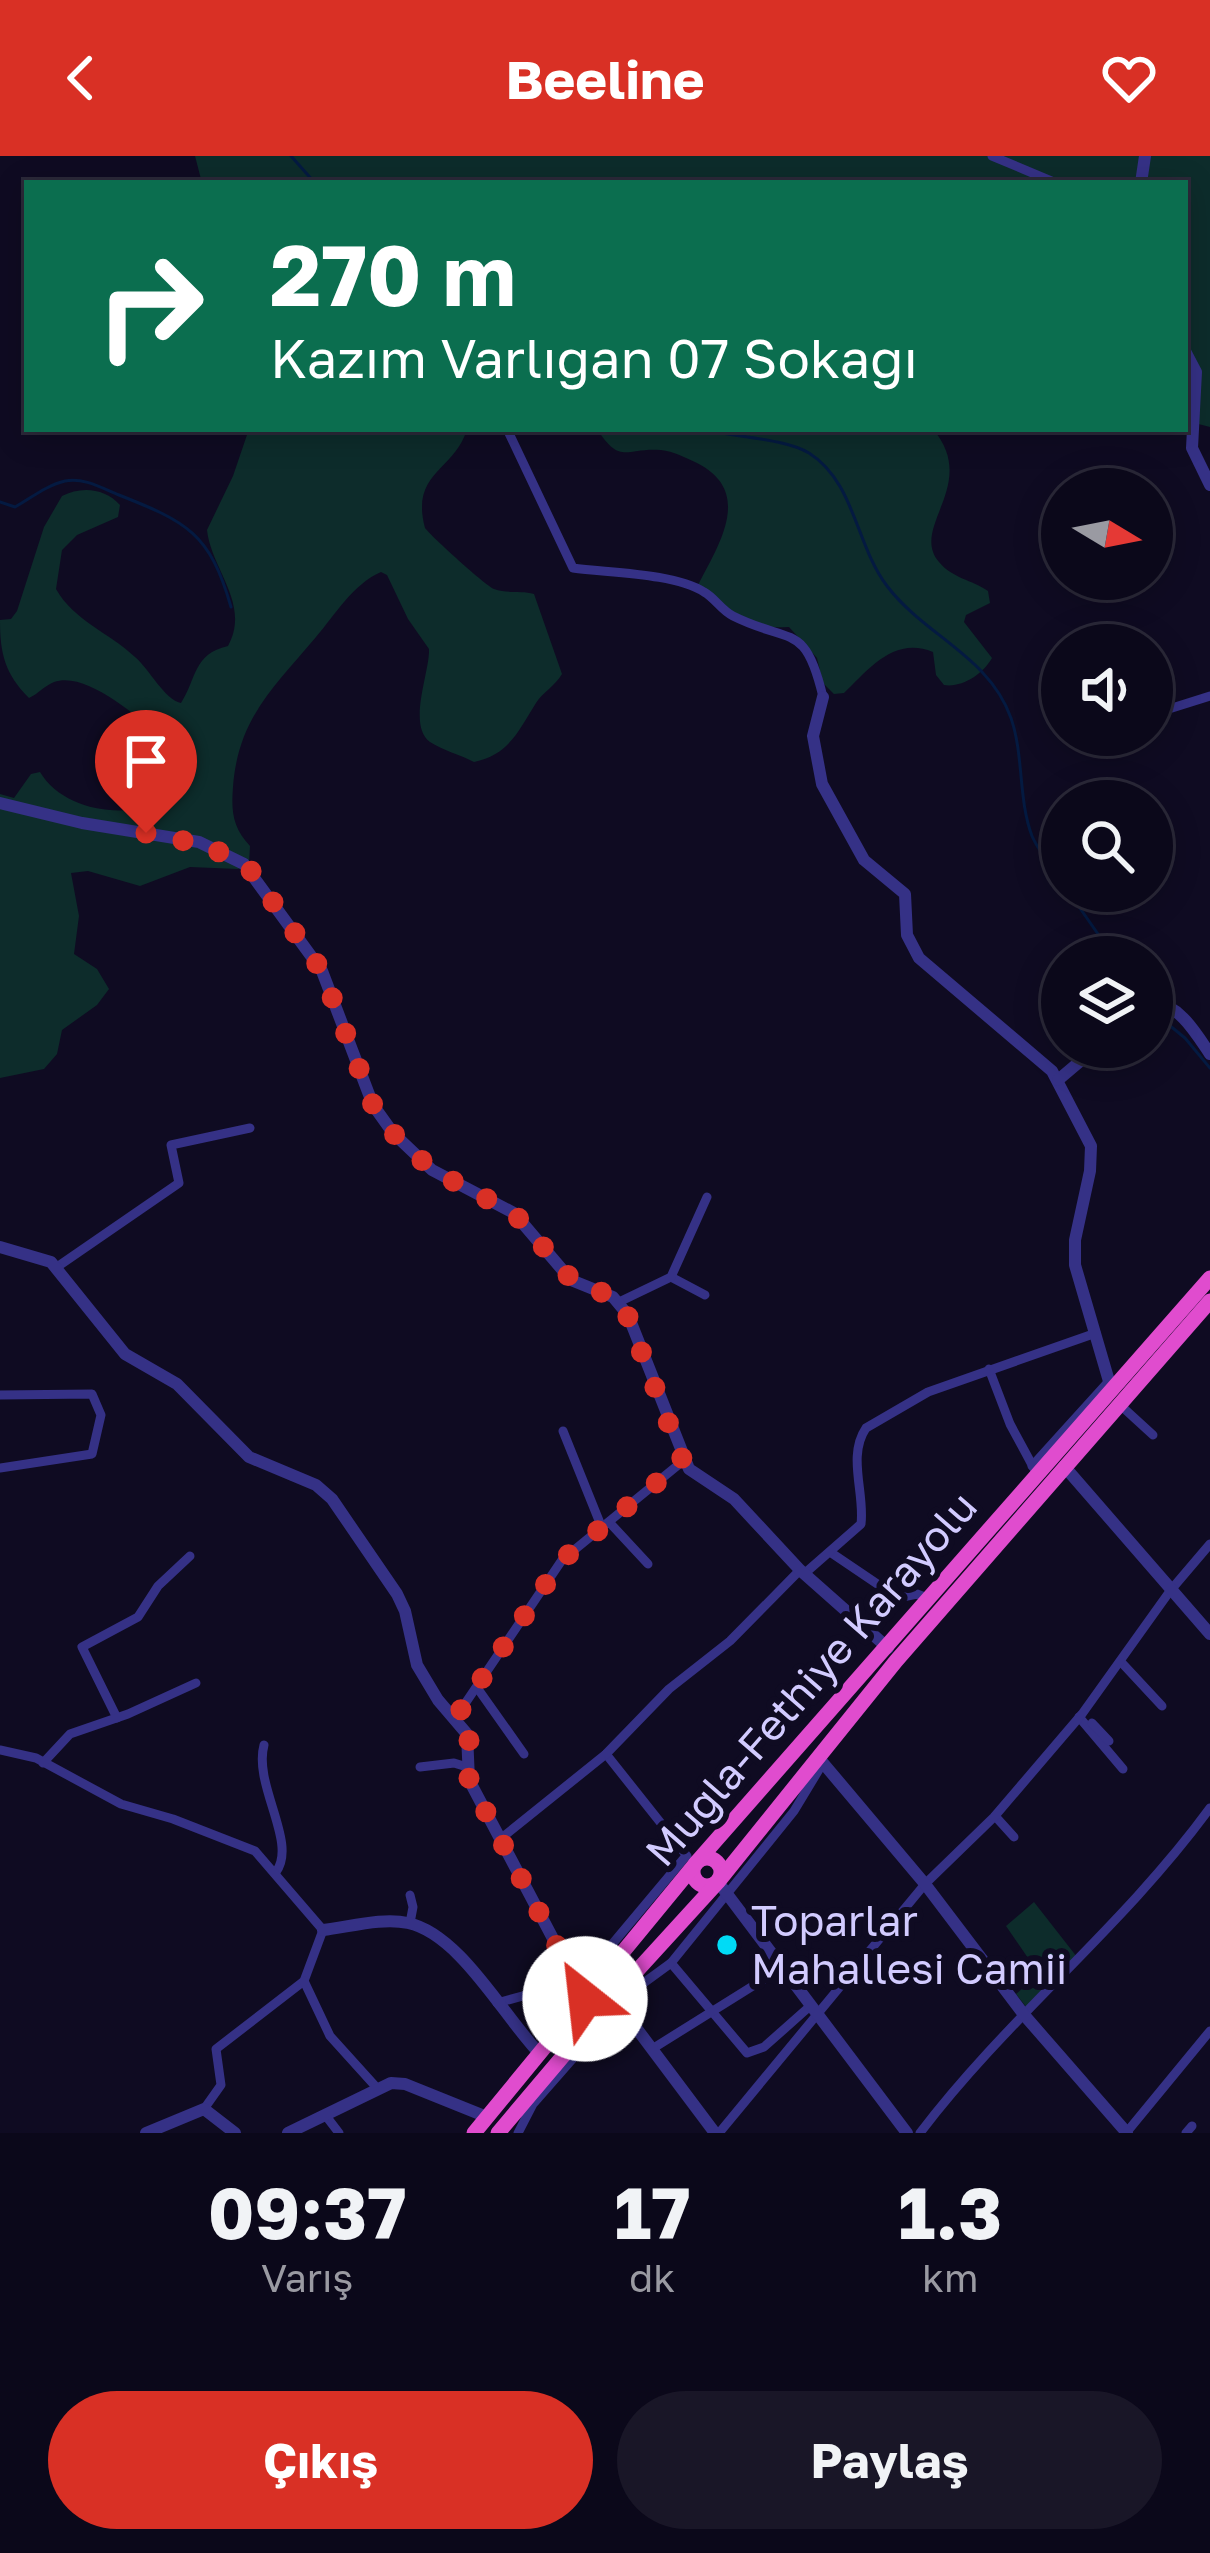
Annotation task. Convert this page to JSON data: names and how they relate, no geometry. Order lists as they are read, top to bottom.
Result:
{
  "streets": {
    "highway": ["Muğla-Fethiye Karayolu"]
  },
  "places": ["Toparlar Mahallesi Camii"],
  "north": "right",
  "page": {
    "header": "Beeline",
    "turn": ["270 m", "Kazım Varlığan 07 Sokağı"],
    "eta": [
      "09:37",
      "Varış",
      "17",
      "dk",
      "1.3",
      "km"
    ],
    "buttons": ["Çıkış", "Paylaş"]
  }
}
